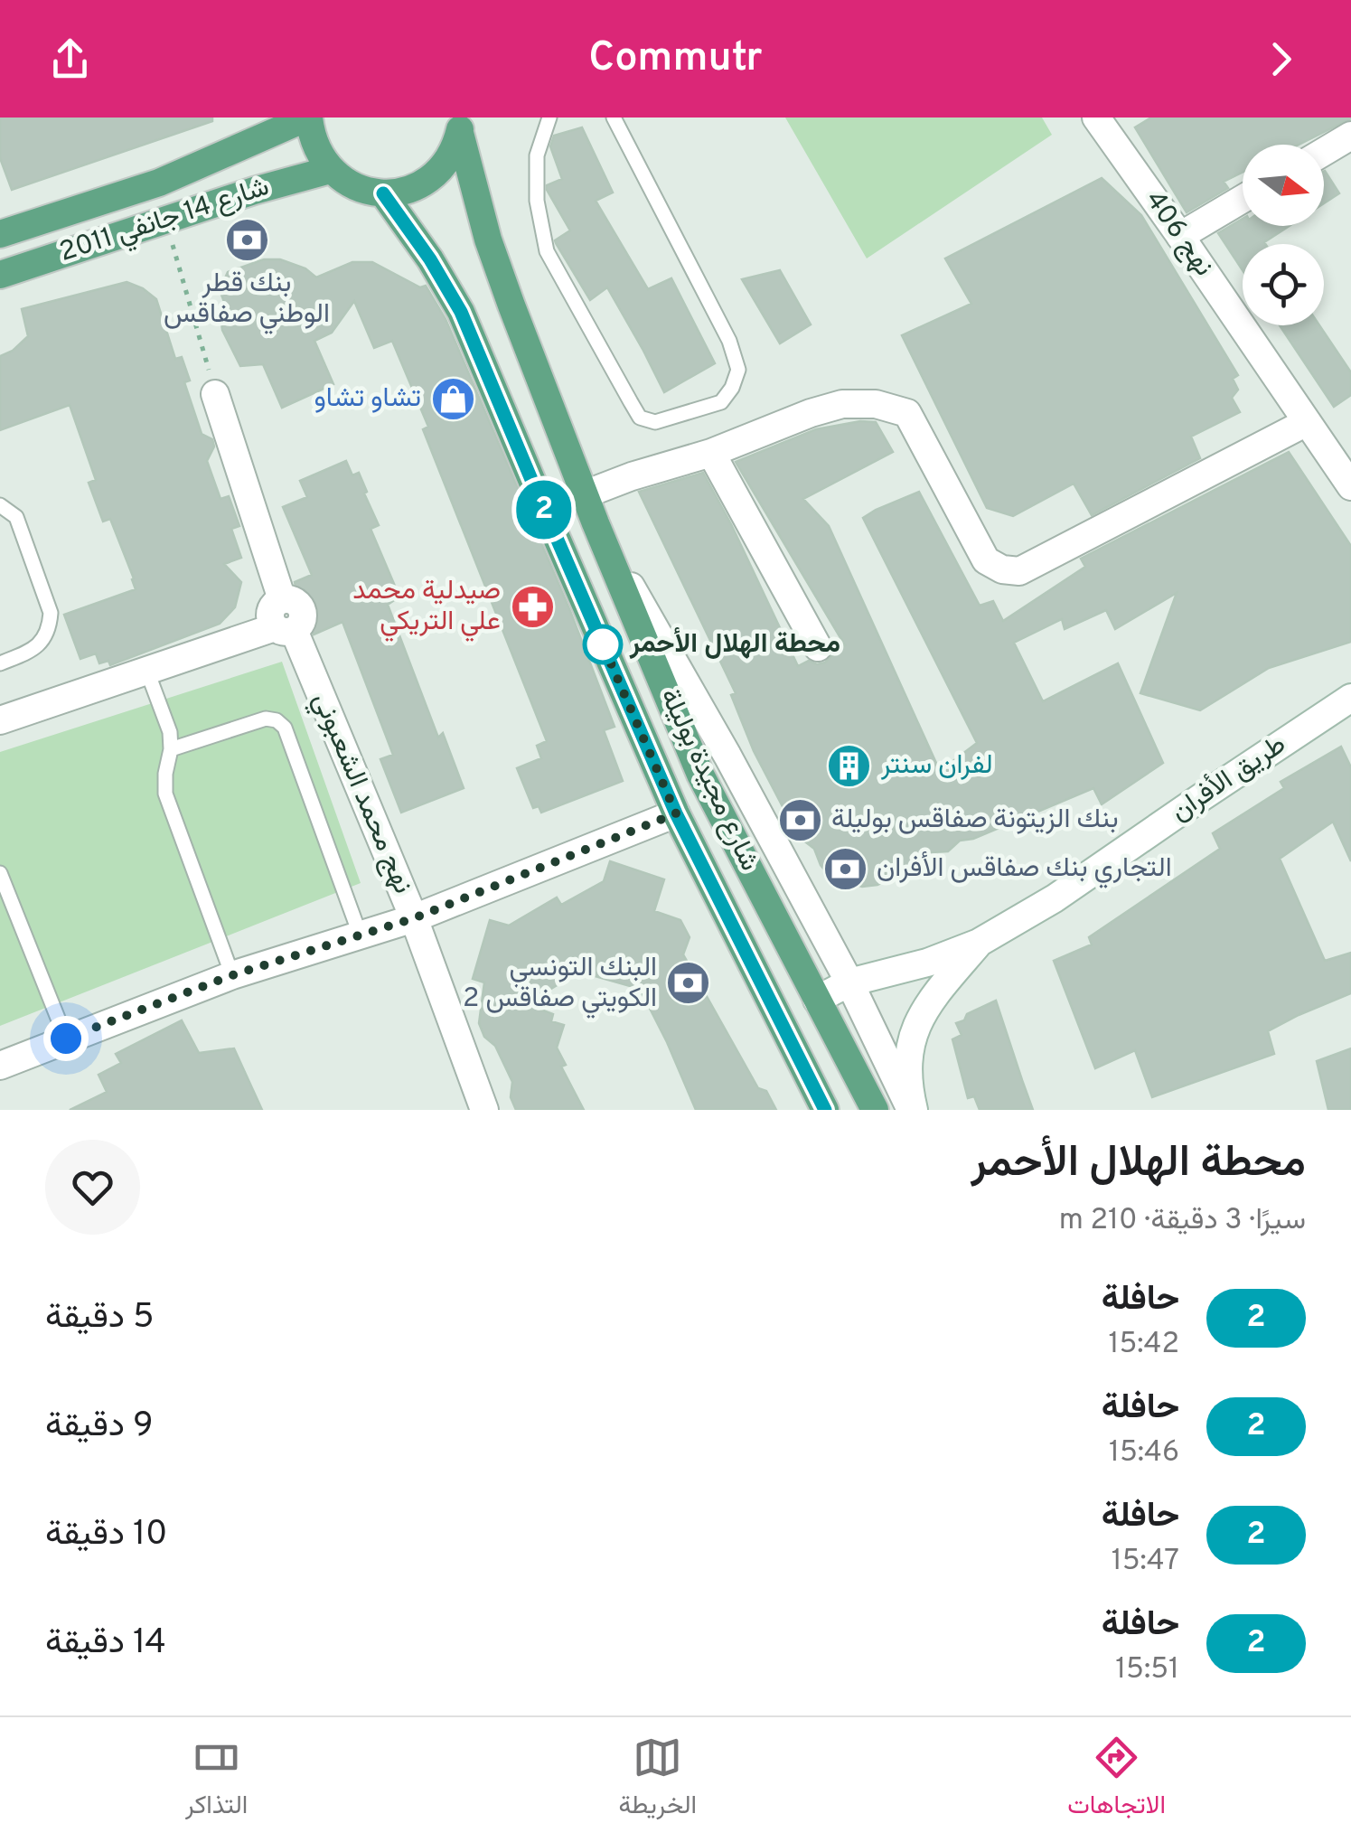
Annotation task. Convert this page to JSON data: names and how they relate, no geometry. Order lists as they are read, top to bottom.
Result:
{
  "streets": {
    "main road": ["شارع 14 جانفي 2011", "شارع مجيدة بوليلة"],
    "street": ["نهج 406", "طريق الأفران", "نهج محمد الشعبوني"]
  },
  "crossings": [
    ["طريق الأفران", "شارع مجيدة بوليلة"]
  ],
  "places": {
    "bank": [
      "بنك قطر الوطني صفاقس",
      "بنك الزيتونة صفاقس بوليلة",
      "التجاري بنك صفاقس الأفران",
      "البنك التونسي الكويتي صفاقس 2"
    ],
    "shop": ["تشاو تشاو"],
    "pharmacy": ["صيدلية محمد علي التريكي"],
    "other": ["محطة الهلال الأحمر"],
    "building": ["لفران سنتر"]
  },
  "lines": ["bus line 2"],
  "north": "right",
  "page": {
    "header": "Commutr",
    "on_map": "2",
    "heading": ["محطة الهلال الأحمر", "سيرًا · 3 دقيقة · 210 m"],
    "list": [
      {
        "mark": "2",
        "name": "حافلة",
        "note": "15:42",
        "value": "5 دقيقة"
      },
      {
        "mark": "2",
        "name": "حافلة",
        "note": "15:46",
        "value": "9 دقيقة"
      },
      {
        "mark": "2",
        "name": "حافلة",
        "note": "15:47",
        "value": "10 دقيقة"
      },
      {
        "mark": "2",
        "name": "حافلة",
        "note": "15:51",
        "value": "14 دقيقة"
      }
    ],
    "tabs": ["الاتجاهات", "الخريطة", "التذاكر"]
  }
}
